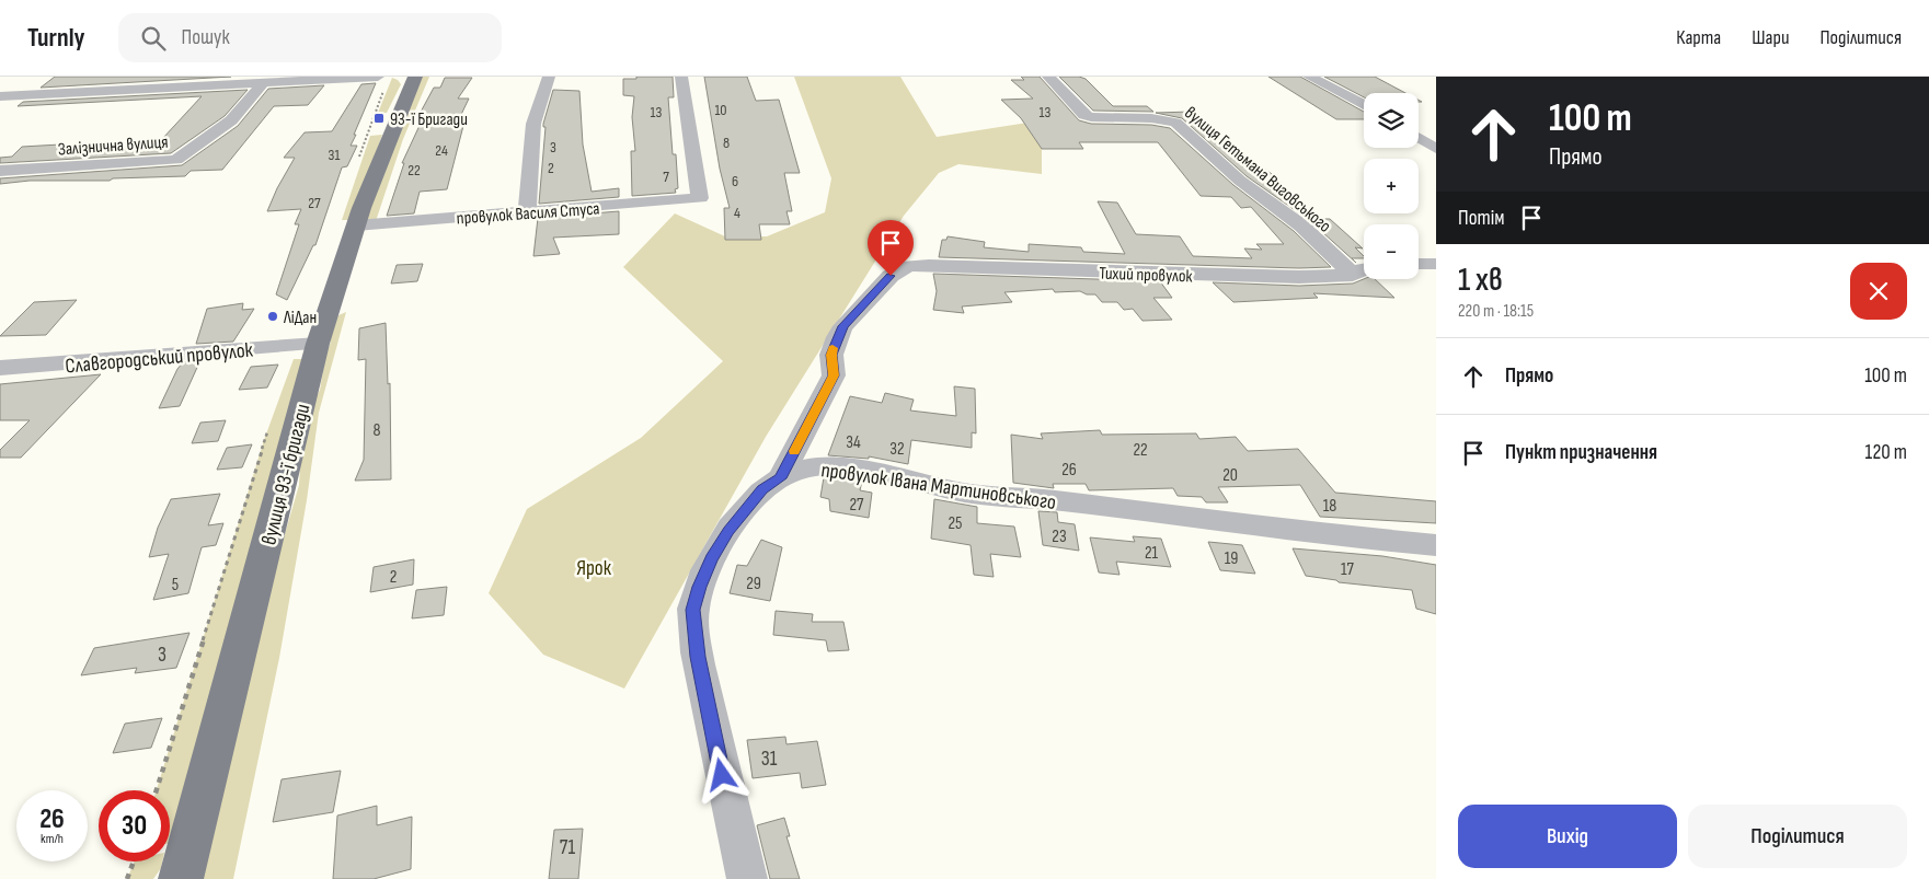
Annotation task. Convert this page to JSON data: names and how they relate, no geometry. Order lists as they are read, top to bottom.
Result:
{
  "streets": {
    "main road": ["вулиця 93-ї бригади"],
    "street": [
      "Залізнична вулиця",
      "вулиця Гетьмана Виговського",
      "провулок Василя Стуса",
      "Тихий провулок",
      "Славгородський провулок",
      "провулок Івана Мартиновського"
    ]
  },
  "crossings": [
    ["вулиця Гетьмана Виговського", "Тихий провулок"],
    ["провулок Василя Стуса", "вулиця 93-ї бригади"],
    ["Тихий провулок", "провулок Івана Мартиновського"],
    ["Славгородський провулок", "вулиця 93-ї бригади"]
  ],
  "parks": ["Ярок"],
  "places": {
    "transit": ["93-ї Бригади"],
    "other": ["ЛіДан"]
  },
  "house_numbers": [
    "10",
    "13",
    "13",
    "8",
    "3",
    "24",
    "31",
    "2",
    "22",
    "7",
    "6",
    "27",
    "4",
    "8",
    "34",
    "32",
    "22",
    "26",
    "20",
    "27",
    "18",
    "25",
    "23",
    "21",
    "19",
    "17",
    "2",
    "29",
    "5",
    "3",
    "31",
    "71"
  ],
  "page": {
    "header": "Turnly",
    "search": "Пошук",
    "nav": ["Карта", "Шари", "Поділитися"],
    "turn": ["100 m", "Прямо"],
    "map_buttons": ["+", "−"],
    "then": "Потім",
    "heading": ["1 хв", "220 m · 18:15"],
    "list": [
      {
        "name": "Прямо",
        "value": "100 m"
      },
      {
        "name": "Пункт призначення",
        "value": "120 m"
      }
    ],
    "speed": "26 km/h",
    "limit": "30",
    "buttons": ["Вихід", "Поділитися"]
  }
}
